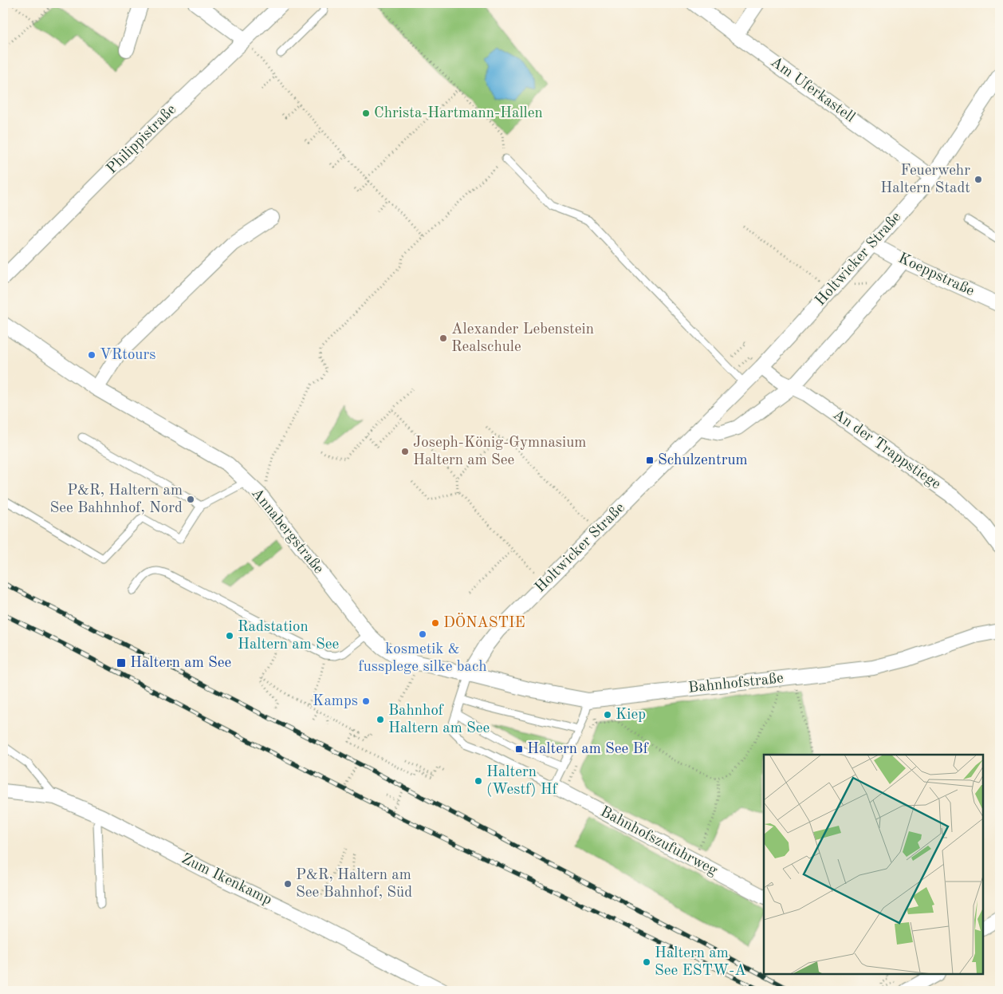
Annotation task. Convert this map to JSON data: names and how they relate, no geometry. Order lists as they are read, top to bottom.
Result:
{
  "streets": {
    "street": [
      "Am Uferkastell",
      "Philippistraße",
      "Holtwicker Straße",
      "Koeppstraße",
      "An der Trappstiege",
      "Annabergstraße",
      "Bahnhofstraße",
      "Bahnhofszufuhrweg",
      "Zum Ikenkamp"
    ]
  },
  "crossings": [
    ["Am Uferkastell", "Holtwicker Straße"],
    ["Holtwicker Straße", "Koeppstraße"],
    ["Holtwicker Straße", "An der Trappstiege"],
    ["Holtwicker Straße", "Annabergstraße"],
    ["Holtwicker Straße", "Bahnhofstraße"],
    ["Annabergstraße", "Bahnhofstraße"]
  ],
  "places": {
    "other": [
      "Christa-Hartmann-Hallen",
      "Feuerwehr Haltern Stadt",
      "Alexander Lebenstein Realschule",
      "VRtours",
      "Joseph-König-Gymnasium Haltern am See",
      "P&R, Haltern am See Bahhnhof, Nord",
      "DÖNASTIE",
      "kosmetik & fussplege silke bach",
      "Radstation Haltern am See",
      "Kamps",
      "Kiep",
      "Bahnhof Haltern am See",
      "Haltern (Westf) Hf",
      "P&R, Haltern am See Bahnhof, Süd",
      "Haltern am See ESTW-A"
    ],
    "transit": ["Schulzentrum", "Haltern am See", "Haltern am See Bf"]
  }
}
